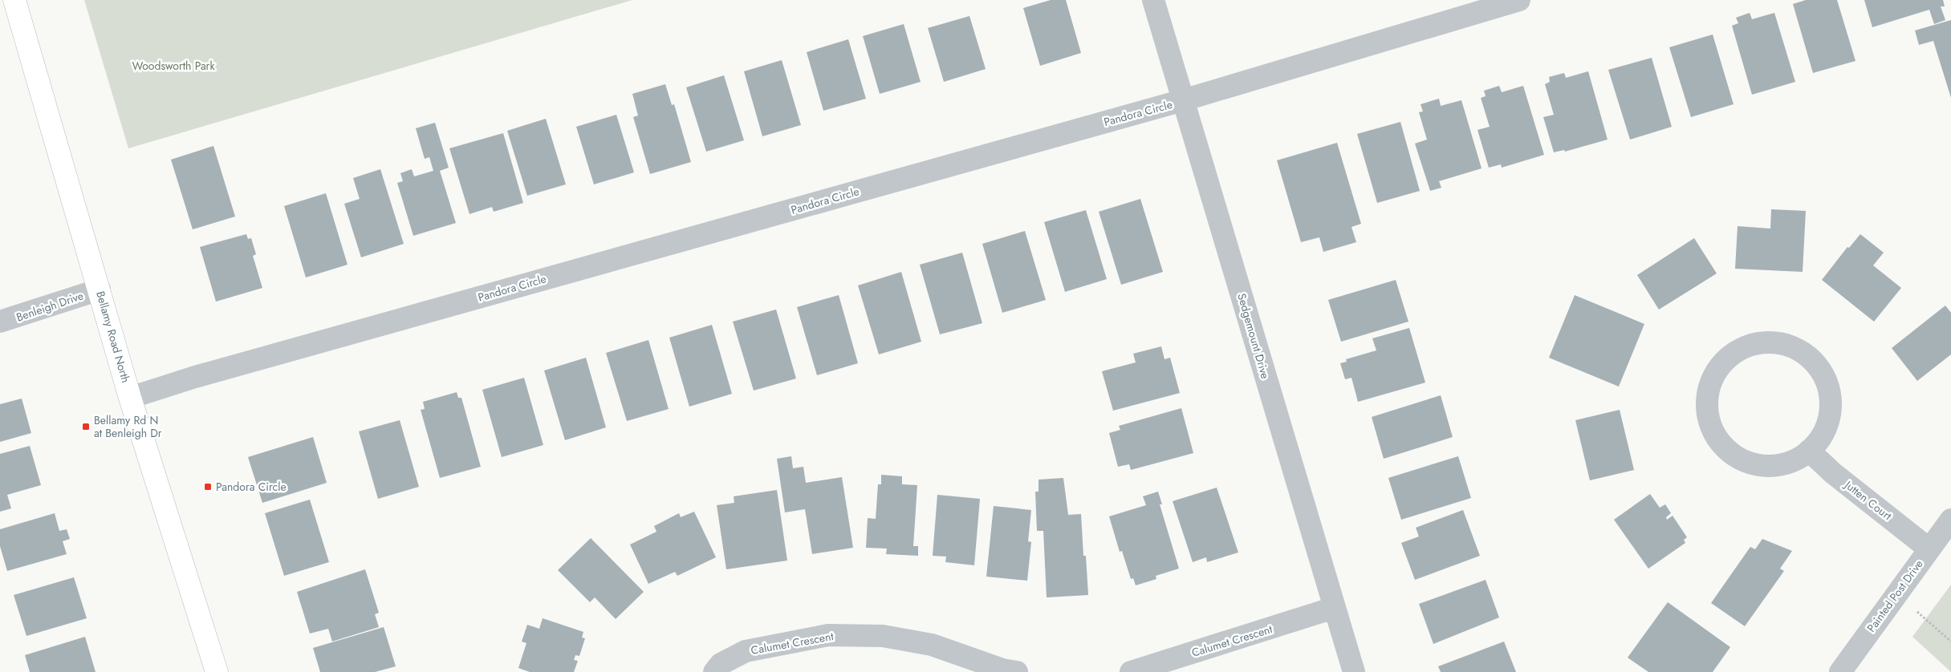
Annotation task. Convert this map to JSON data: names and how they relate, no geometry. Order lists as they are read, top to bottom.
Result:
{
  "streets": {
    "street": [
      "Pandora Circle",
      "Benleigh Drive",
      "Sedgemount Drive",
      "Bellamy Road North",
      "Jutten Court",
      "Painted Post Drive",
      "Calumet Crescent"
    ]
  },
  "crossings": [
    ["Pandora Circle", "Sedgemount Drive"],
    ["Pandora Circle", "Bellamy Road North"],
    ["Benleigh Drive", "Bellamy Road North"],
    ["Sedgemount Drive", "Calumet Crescent"],
    ["Jutten Court", "Painted Post Drive"]
  ],
  "parks": ["Woodsworth Park"],
  "places": {
    "transit": ["Bellamy Rd N at Benleigh Dr", "Pandora Circle"]
  }
}
